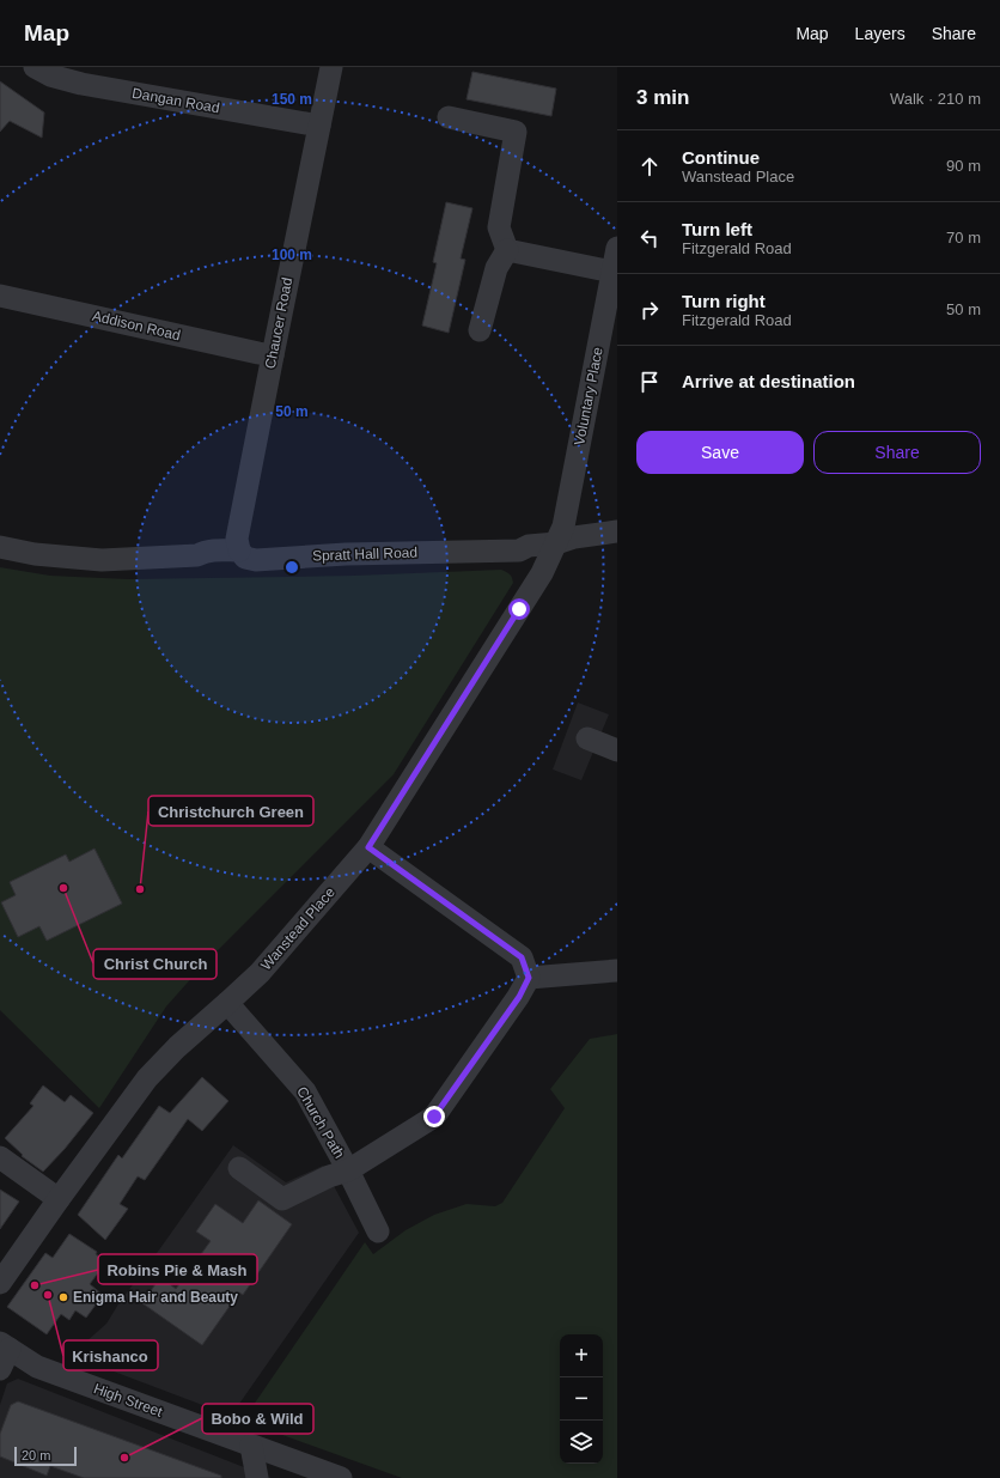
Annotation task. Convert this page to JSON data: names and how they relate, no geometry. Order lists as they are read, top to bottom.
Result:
{
  "streets": {
    "street": [
      "Dangan Road",
      "Chaucer Road",
      "Addison Road",
      "Voluntary Place",
      "Spratt Hall Road",
      "Wanstead Place",
      "Church Path",
      "High Street"
    ]
  },
  "crossings": [
    ["Dangan Road", "Chaucer Road"],
    ["Chaucer Road", "Addison Road"],
    ["Chaucer Road", "Spratt Hall Road"],
    ["Voluntary Place", "Spratt Hall Road"],
    ["Voluntary Place", "Wanstead Place"],
    ["Spratt Hall Road", "Wanstead Place"],
    ["Wanstead Place", "Church Path"]
  ],
  "places": [
    "Christ Church",
    "Christchurch Green",
    "Robins Pie & Mash",
    "Krishanco",
    "Enigma Hair and Beauty",
    "Bobo & Wild"
  ],
  "scale_bar": "20 m",
  "page": {
    "header": "Map",
    "nav": ["Map", "Layers", "Share"],
    "heading": ["3 min", "Walk · 210 m"],
    "list": [
      ["Continue", "Wanstead Place", "90 m"],
      ["Turn left", "Fitzgerald Road", "70 m"],
      ["Turn right", "Fitzgerald Road", "50 m"],
      "Arrive at destination"
    ],
    "buttons": ["Save", "Share"],
    "map_buttons": ["+", "−"],
    "scale": "20 m"
  },
  "rings": ["150 m", "100 m", "50 m"]
}
